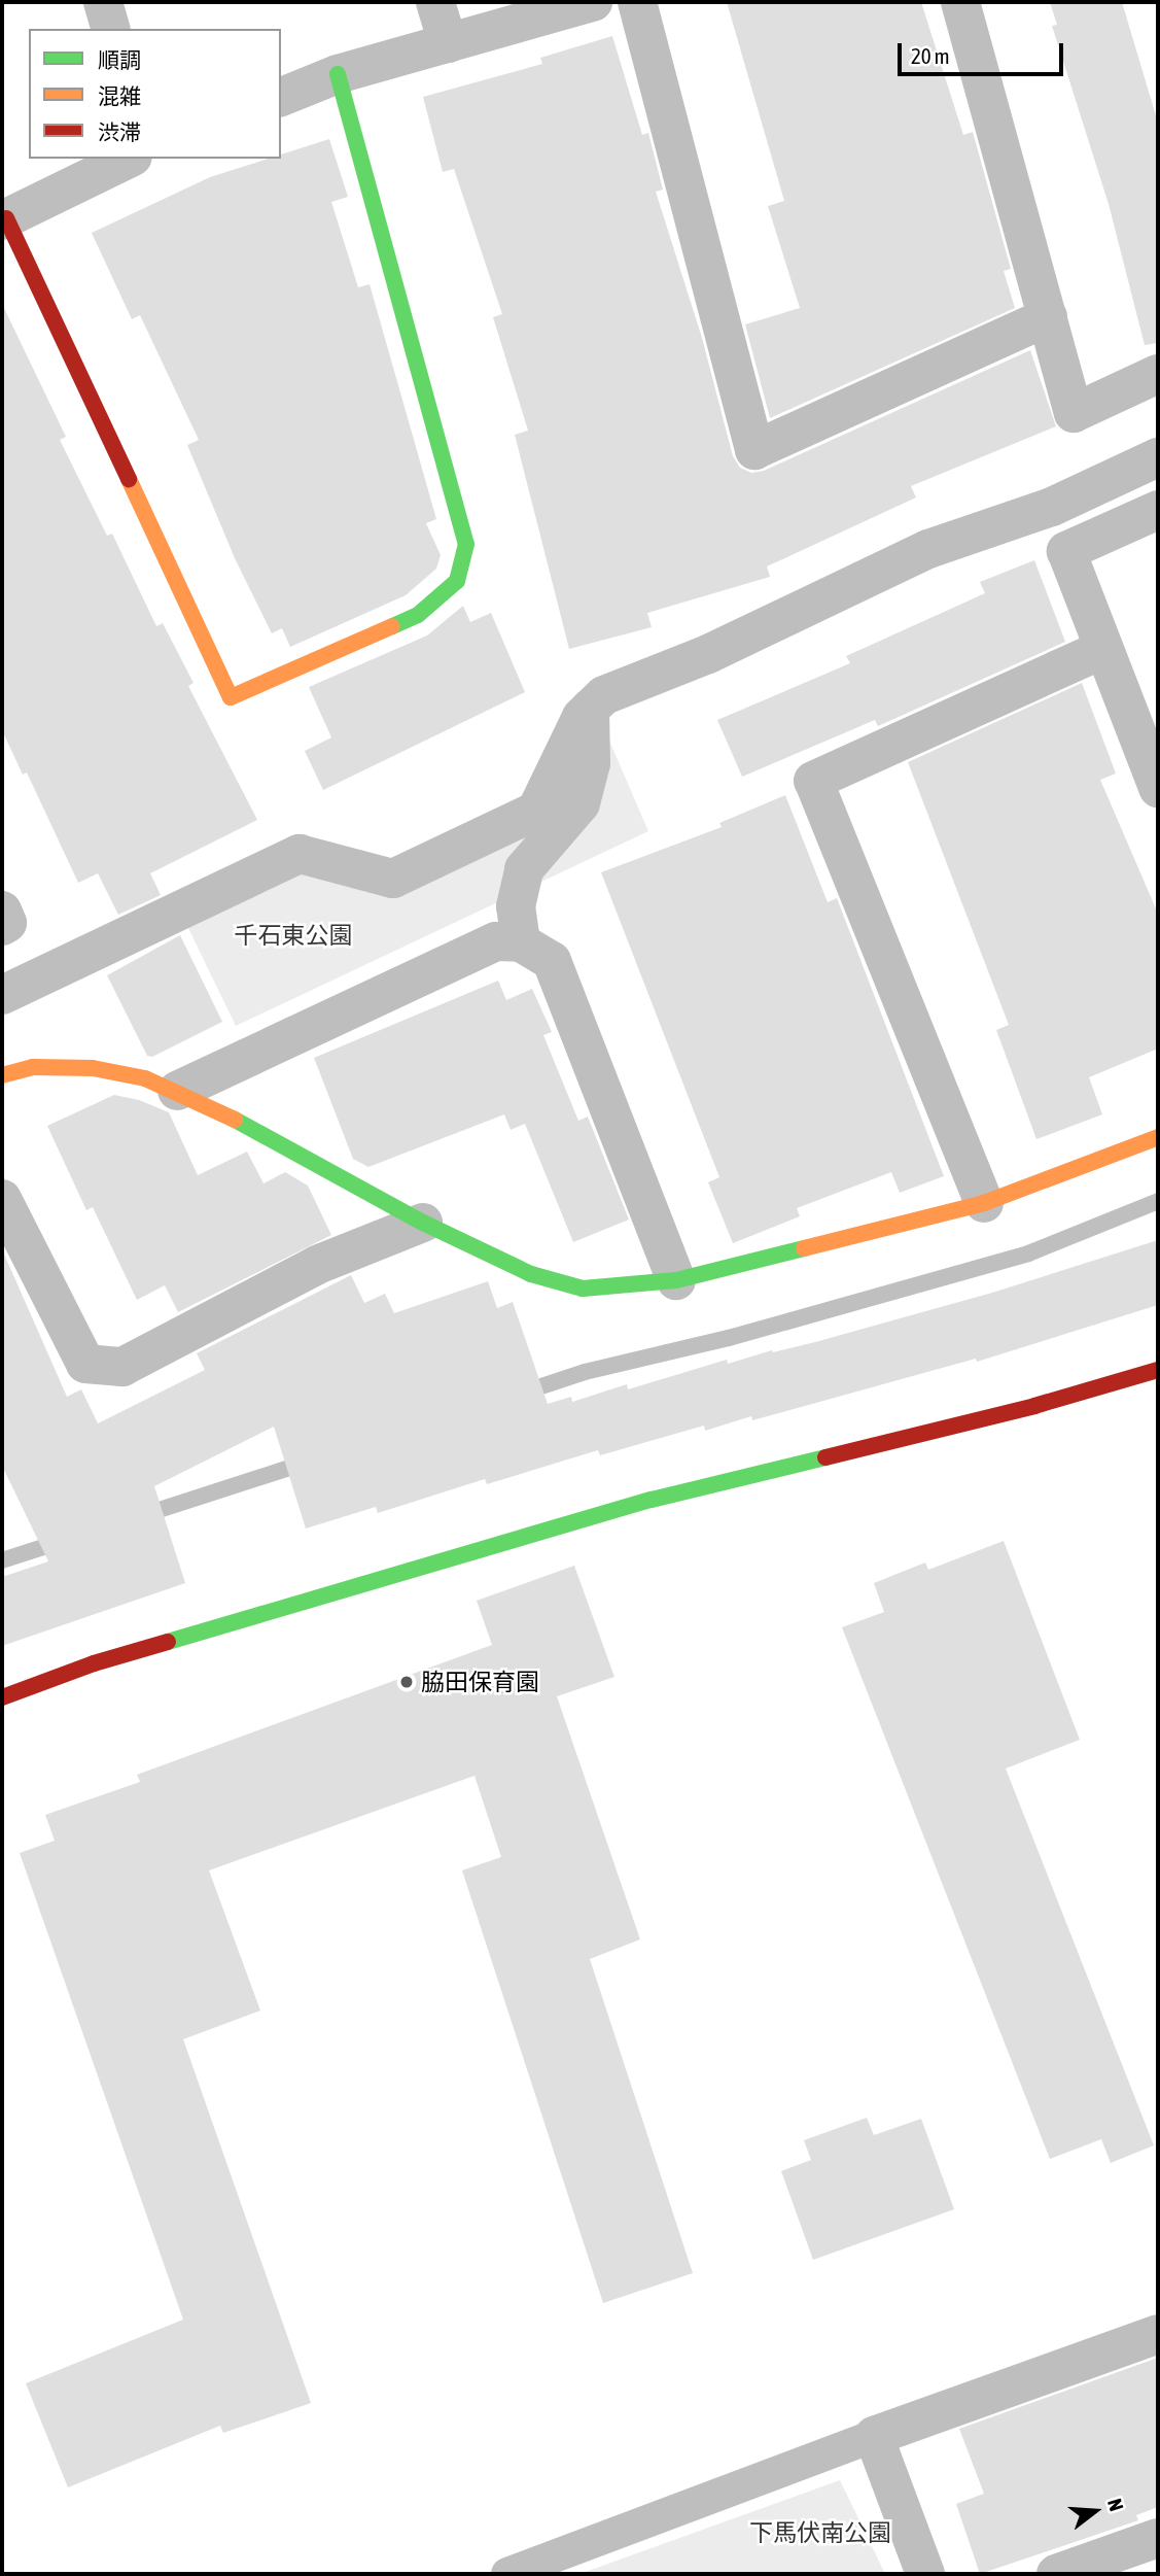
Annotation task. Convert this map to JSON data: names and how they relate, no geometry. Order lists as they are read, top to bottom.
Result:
{
  "parks": ["千石東公園", "下馬伏南公園"],
  "places": ["脇田保育園"],
  "legend": ["順調", "混雑", "渋滞"],
  "scale_bar": "20 m",
  "north": "right"
}
